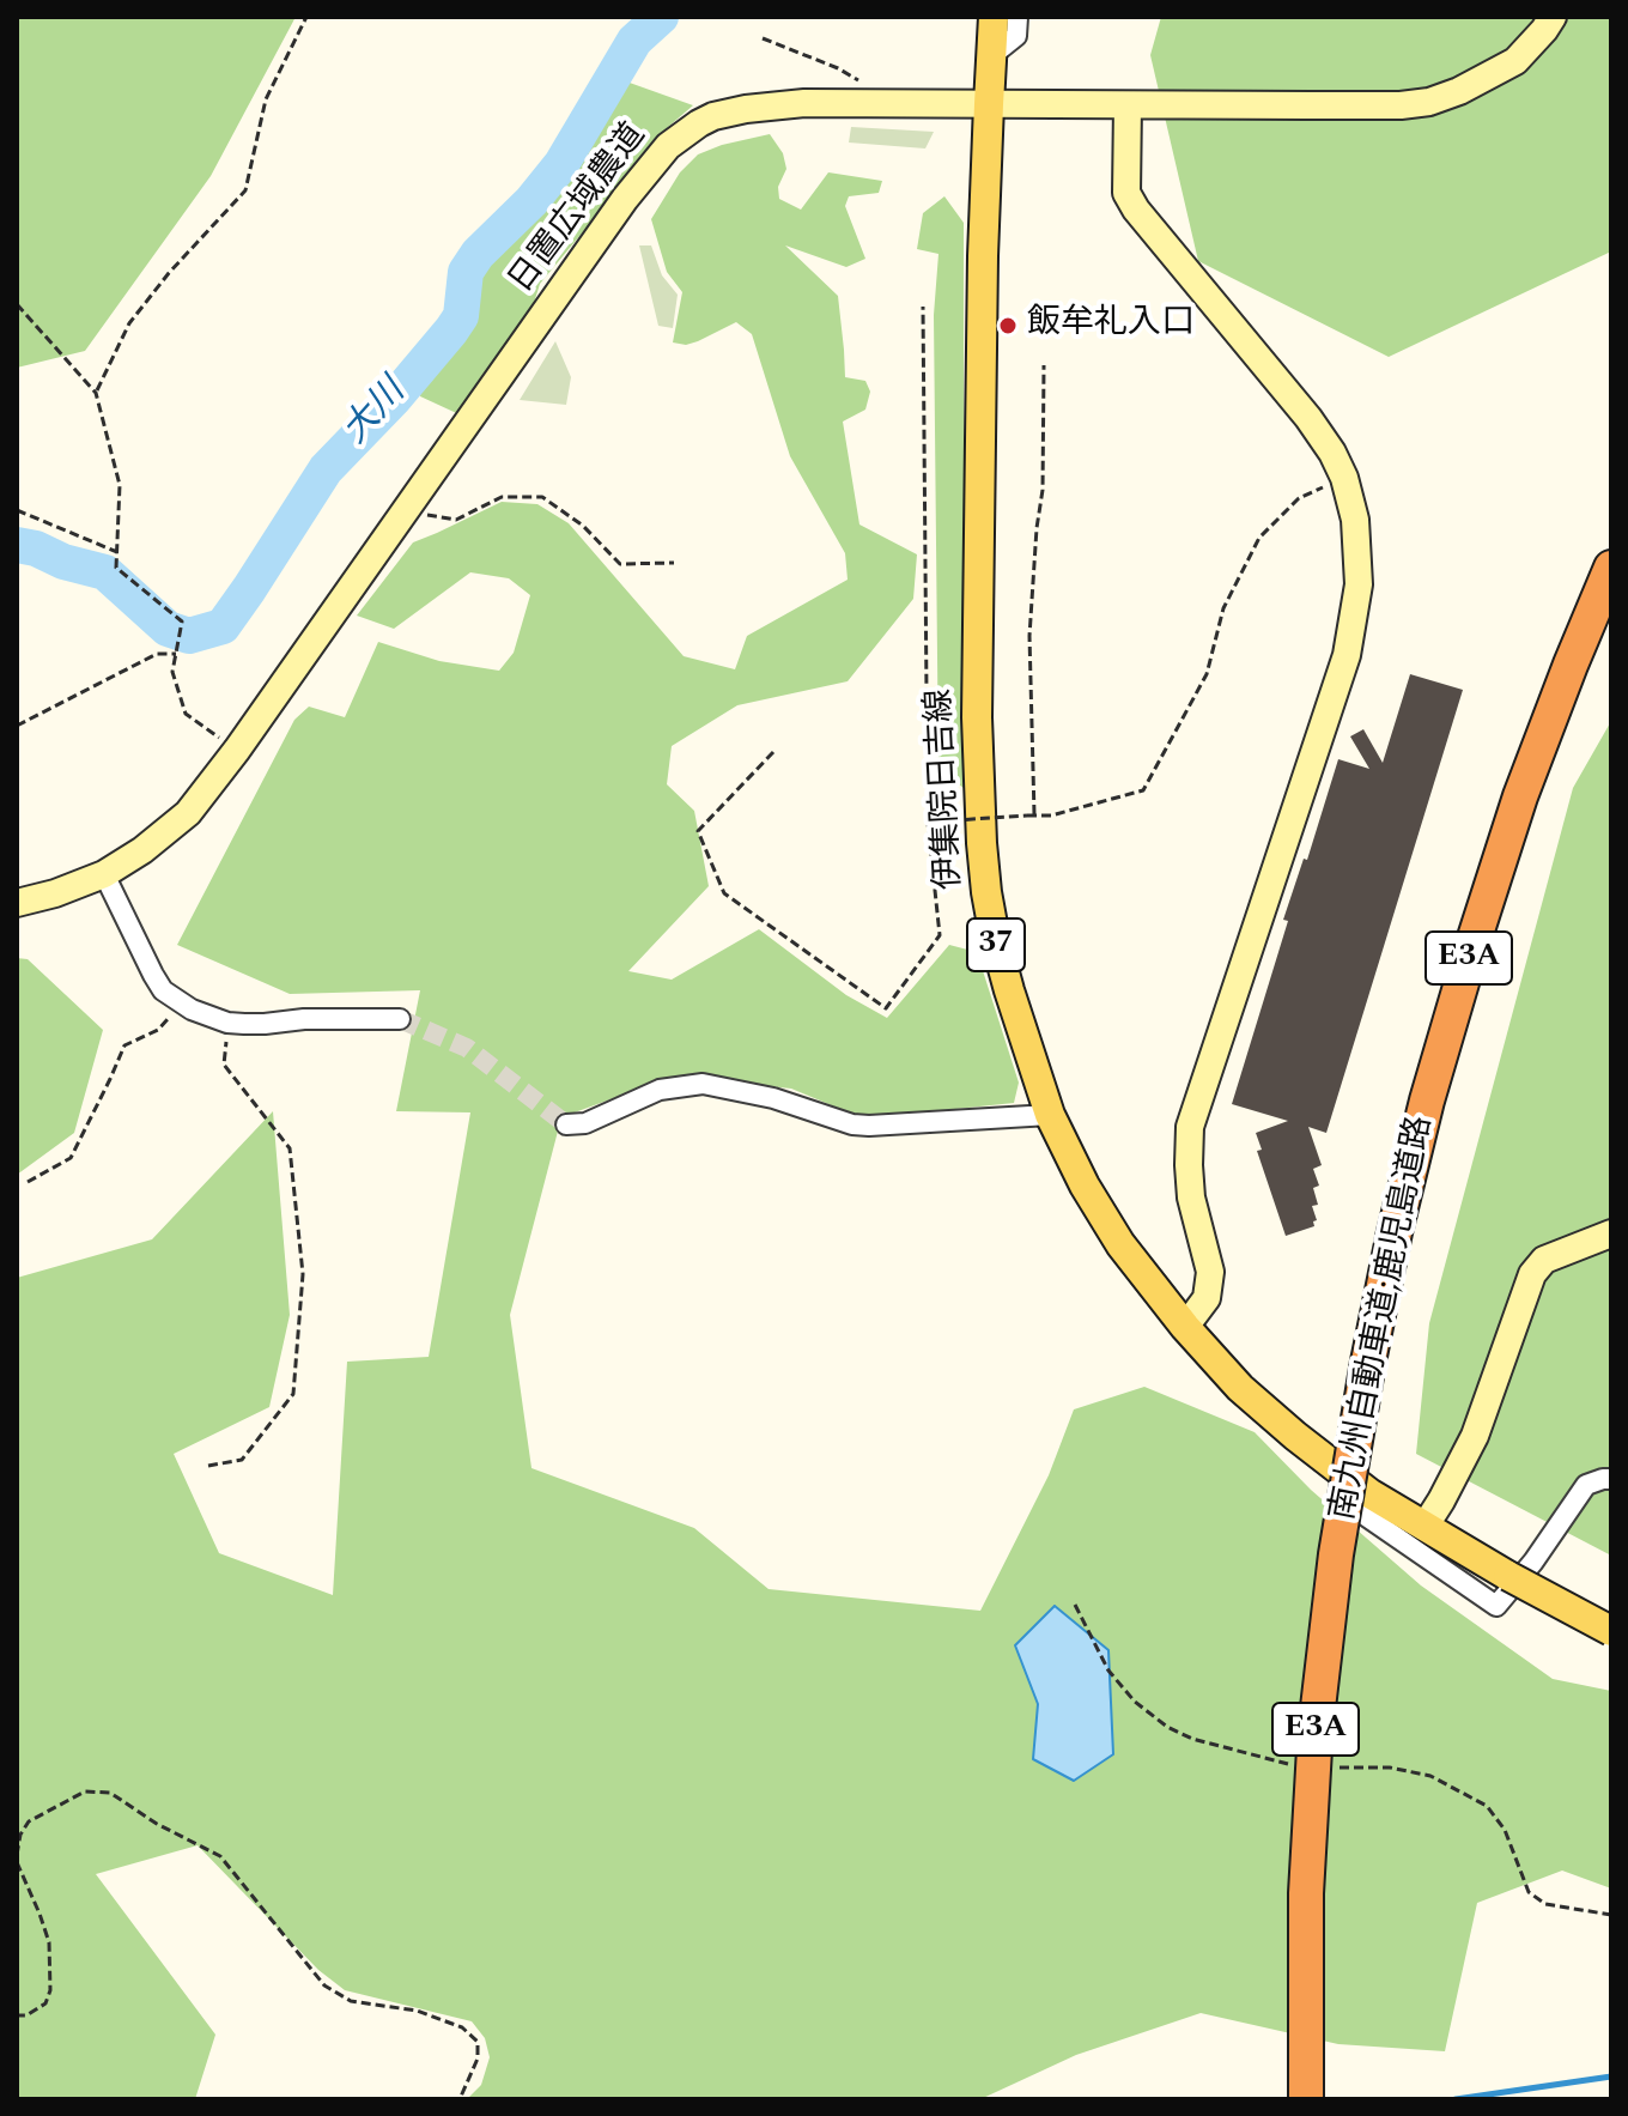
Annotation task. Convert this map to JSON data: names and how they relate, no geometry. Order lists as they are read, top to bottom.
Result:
{
  "streets": {
    "highway": ["E3A", "南九州自動車道;鹿児島道路"],
    "main road": ["伊集院日吉線", "37"],
    "street": ["日置広域農道"]
  },
  "crossings": [
    ["日置広域農道", "伊集院日吉線"]
  ],
  "water": ["大川"],
  "places": ["飯牟礼入口"]
}
